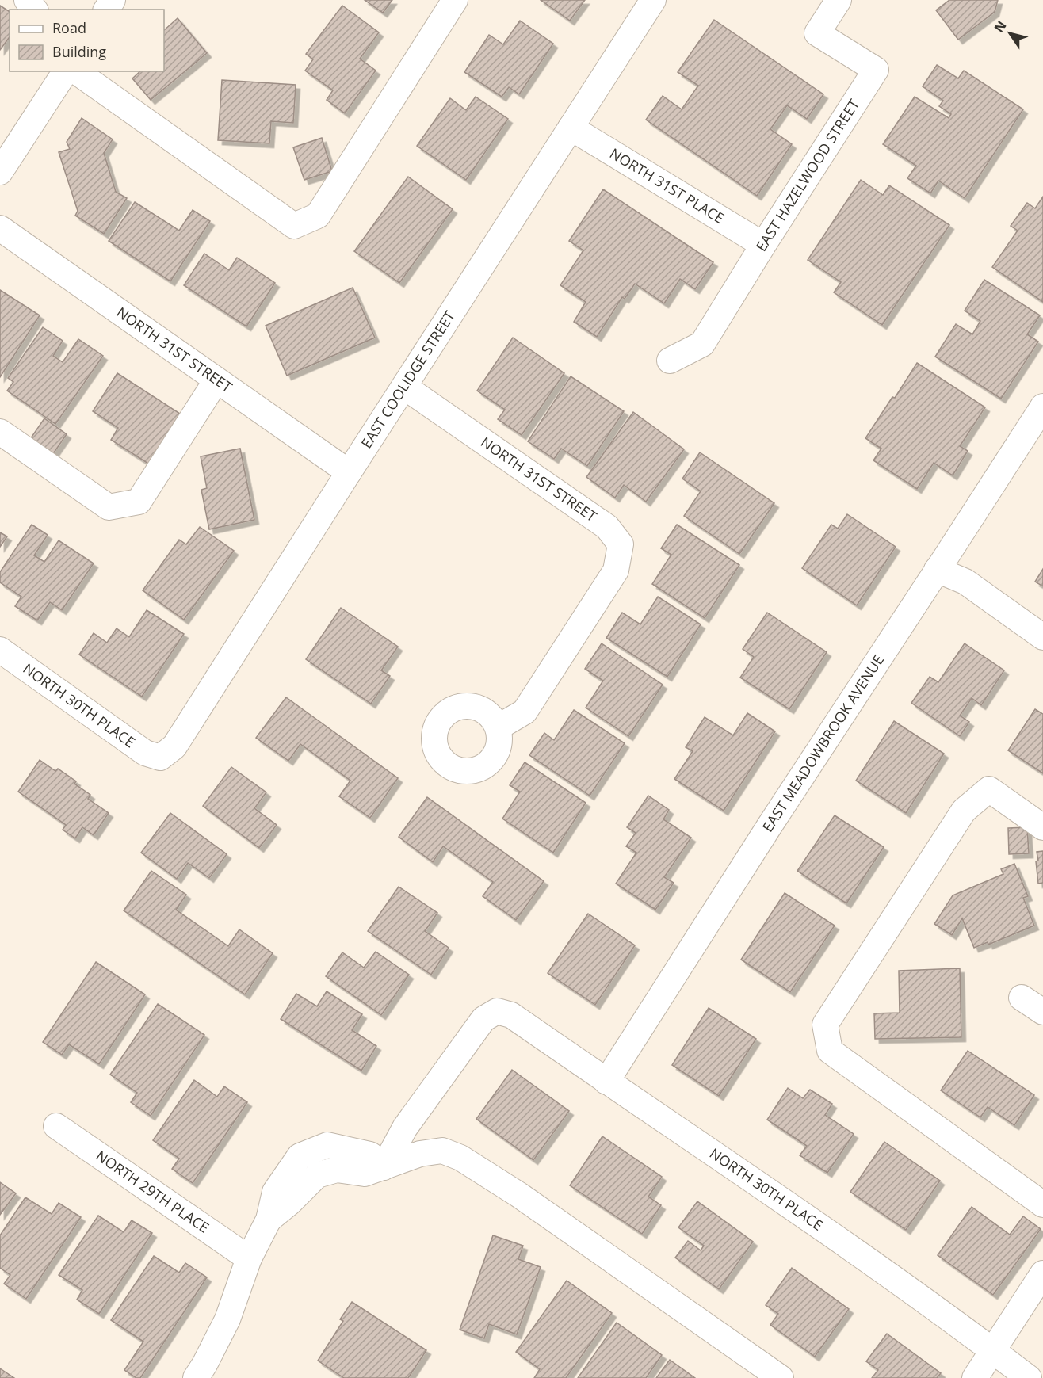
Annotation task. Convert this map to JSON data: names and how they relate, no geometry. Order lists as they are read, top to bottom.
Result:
{
  "streets": {
    "street": [
      "EAST HAZELWOOD STREET",
      "NORTH 31ST PLACE",
      "NORTH 31ST STREET",
      "EAST COOLIDGE STREET",
      "NORTH 30TH PLACE",
      "EAST MEADOWBROOK AVENUE",
      "NORTH 29TH PLACE"
    ]
  },
  "crossings": [
    ["EAST HAZELWOOD STREET", "NORTH 31ST PLACE"],
    ["NORTH 31ST PLACE", "EAST COOLIDGE STREET"],
    ["NORTH 31ST STREET", "EAST COOLIDGE STREET"],
    ["EAST COOLIDGE STREET", "NORTH 30TH PLACE"],
    ["NORTH 30TH PLACE", "EAST MEADOWBROOK AVENUE"]
  ],
  "legend": ["Road", "Building"],
  "north": "top left"
}
